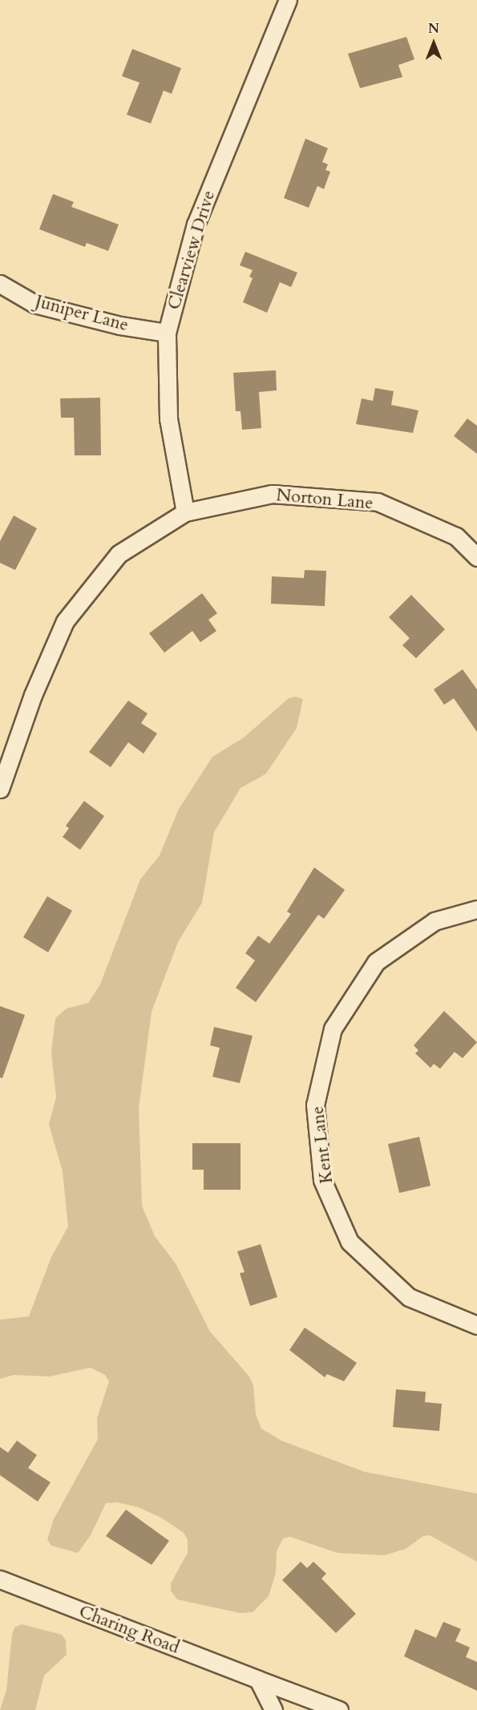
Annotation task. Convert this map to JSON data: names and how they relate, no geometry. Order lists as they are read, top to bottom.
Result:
{
  "streets": {
    "street": [
      "Clearview Drive",
      "Juniper Lane",
      "Norton Lane",
      "Kent Lane",
      "Charing Road"
    ]
  },
  "crossings": [
    ["Clearview Drive", "Juniper Lane"],
    ["Clearview Drive", "Norton Lane"]
  ],
  "north": "top"
}
